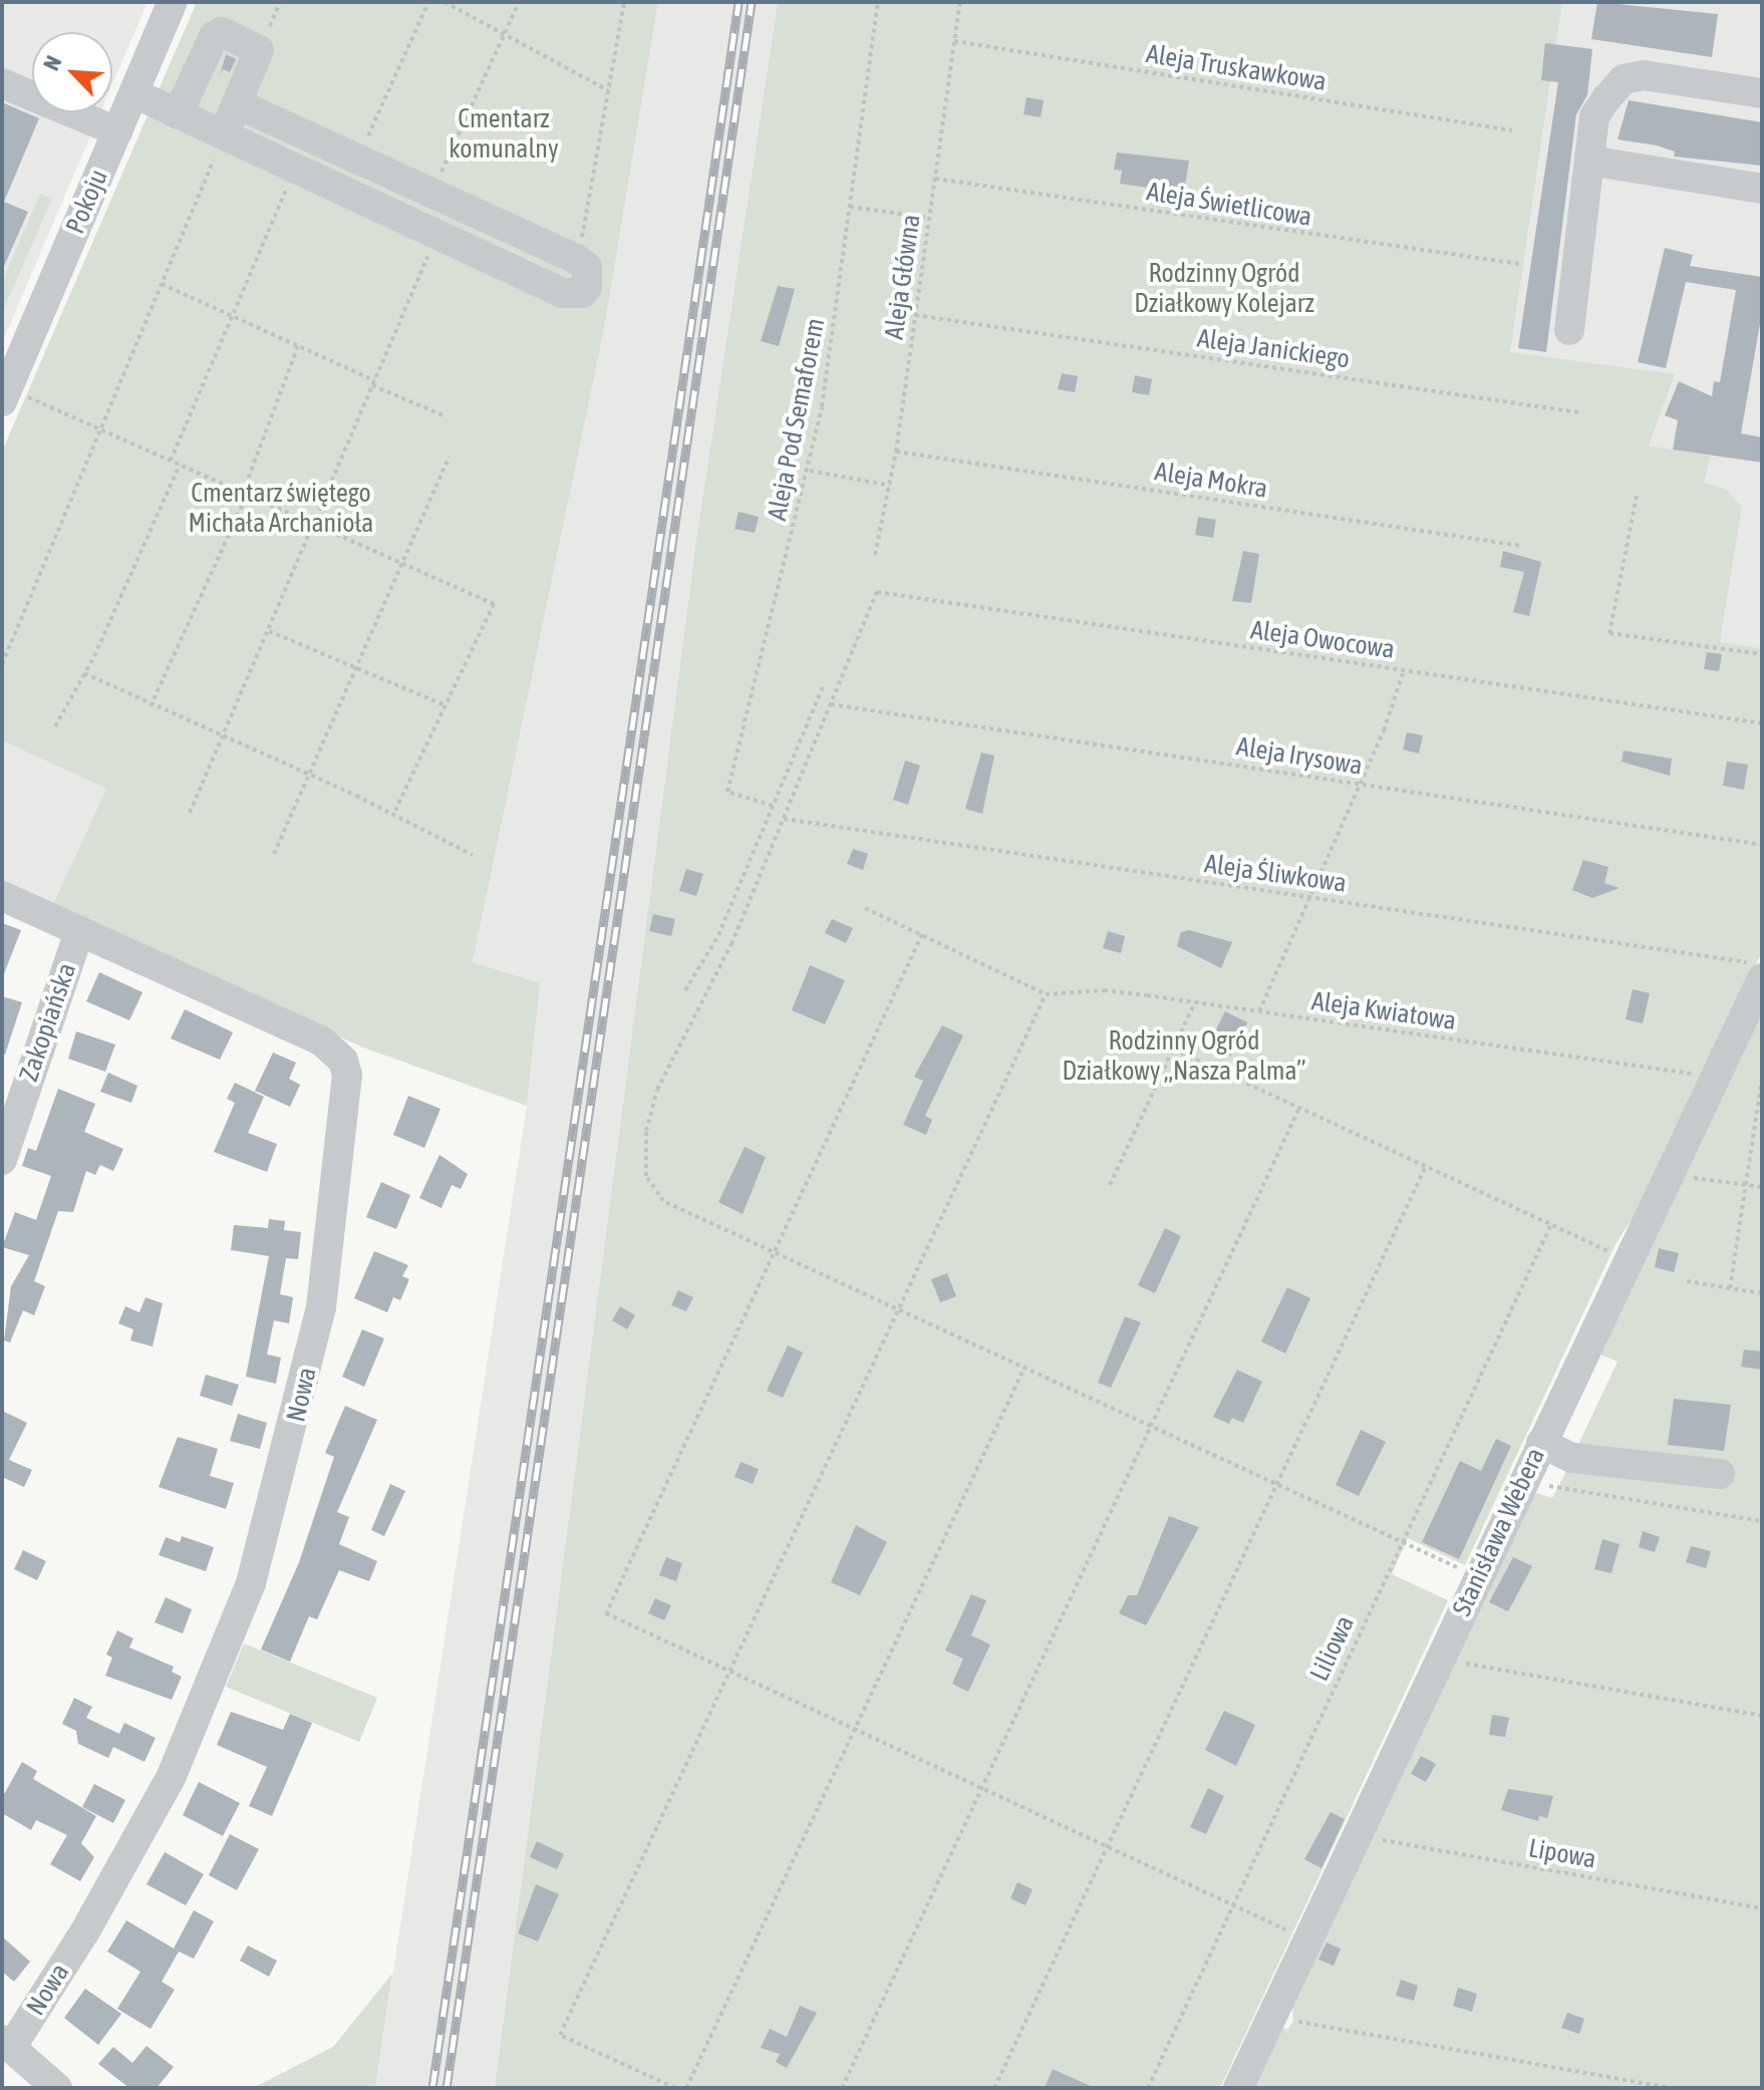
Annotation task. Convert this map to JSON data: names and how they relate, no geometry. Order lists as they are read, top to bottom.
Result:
{
  "streets": {
    "street": [
      "Pokoju",
      "Zakopiańska",
      "Nowa",
      "Stanisława Webera"
    ],
    "path": [
      "Aleja Truskawkowa",
      "Aleja Świetlicowa",
      "Aleja Główna",
      "Aleja Janickiego",
      "Aleja Pod Semaforem",
      "Aleja Mokra",
      "Aleja Owocowa",
      "Aleja Irysowa",
      "Aleja Śliwkowa",
      "Aleja Kwiatowa",
      "Liliowa",
      "Lipowa"
    ]
  },
  "crossings": [
    ["Aleja Truskawkowa", "Aleja Główna"],
    ["Aleja Świetlicowa", "Aleja Główna"],
    ["Aleja Główna", "Aleja Janickiego"],
    ["Aleja Główna", "Aleja Mokra"],
    ["Aleja Owocowa", "Aleja Irysowa"],
    ["Aleja Śliwkowa", "Stanisława Webera"],
    ["Aleja Kwiatowa", "Stanisława Webera"],
    ["Zakopiańska", "Nowa"],
    ["Stanisława Webera", "Lipowa"]
  ],
  "parks": [
    "Cmentarz komunalny",
    "Rodzinny Ogród Działkowy Kolejarz",
    "Cmentarz świętego Michała Archanioła",
    "Rodzinny Ogród Działkowy „Nasza Palma”"
  ],
  "north": "top left"
}
